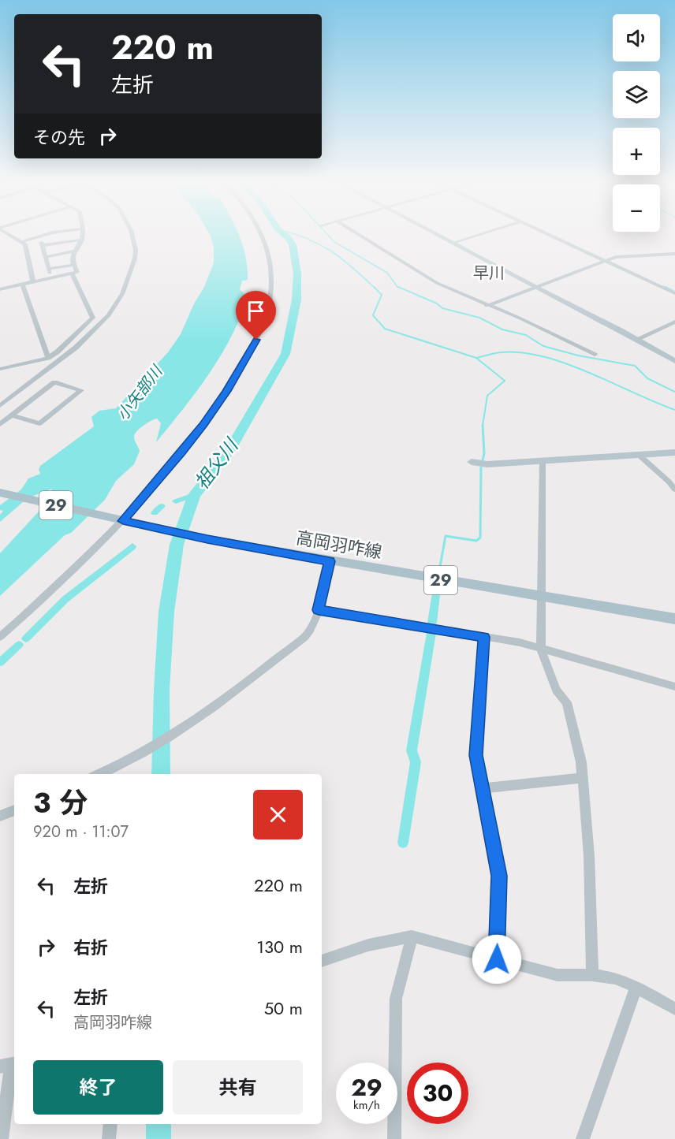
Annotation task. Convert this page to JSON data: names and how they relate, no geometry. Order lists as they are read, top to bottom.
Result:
{
  "streets": {
    "main road": ["29", "高岡羽咋線"]
  },
  "districts": ["早川"],
  "water": ["小矢部川", "祖父川"],
  "page": {
    "map_buttons": ["+", "−"],
    "turn": ["220 m", "左折"],
    "then": "その先",
    "heading": ["3 分", "920 m · 11:07"],
    "list": [
      {
        "name": "左折",
        "value": "220 m"
      },
      {
        "name": "右折",
        "value": "130 m"
      },
      {
        "name": "左折",
        "note": "高岡羽咋線",
        "value": "50 m"
      }
    ],
    "buttons": ["終了", "共有"],
    "speed": "29 km/h",
    "limit": "30"
  }
}
